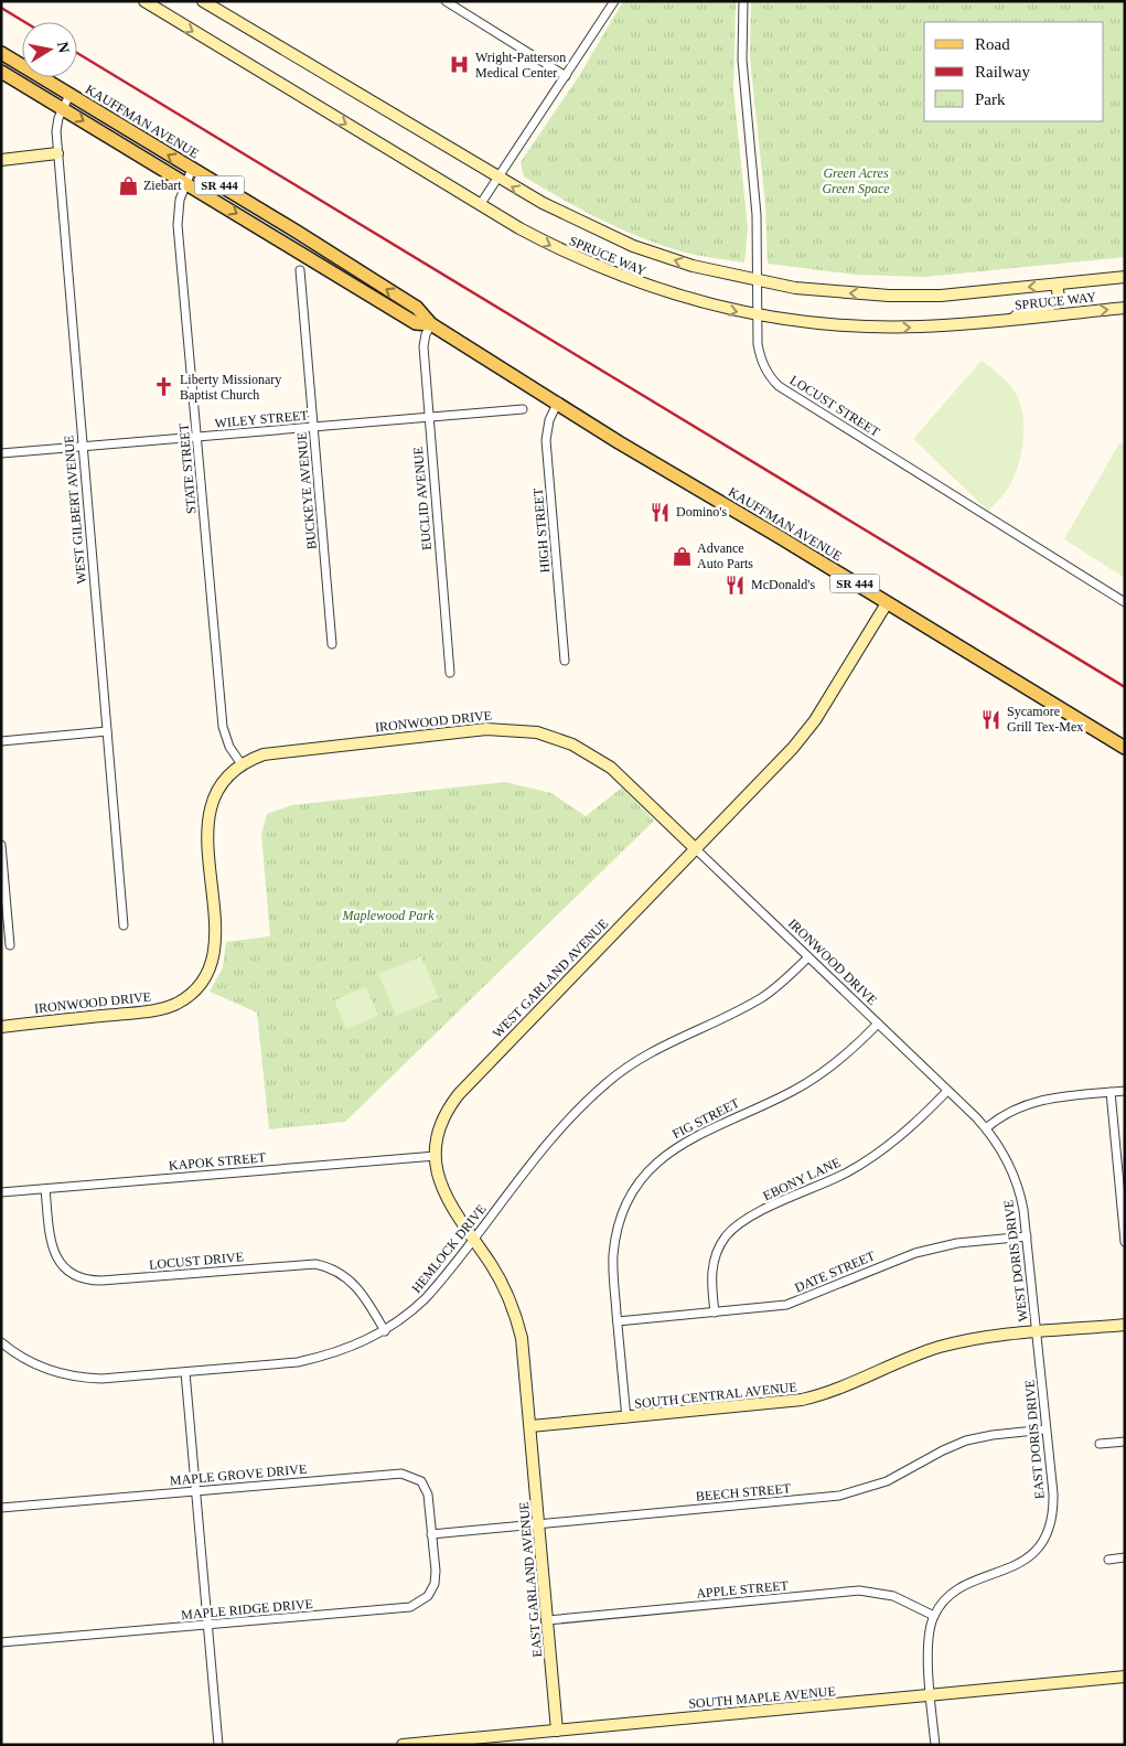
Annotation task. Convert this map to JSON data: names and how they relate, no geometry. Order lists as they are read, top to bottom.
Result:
{
  "streets": {
    "main road": ["KAUFFMAN AVENUE", "SR 444"],
    "street": [
      "SPRUCE WAY",
      "LOCUST STREET",
      "WILEY STREET",
      "STATE STREET",
      "BUCKEYE AVENUE",
      "EUCLID AVENUE",
      "WEST GILBERT AVENUE",
      "HIGH STREET",
      "IRONWOOD DRIVE",
      "WEST GARLAND AVENUE",
      "FIG STREET",
      "KAPOK STREET",
      "EBONY LANE",
      "HEMLOCK DRIVE",
      "LOCUST DRIVE",
      "WEST DORIS DRIVE",
      "DATE STREET",
      "SOUTH CENTRAL AVENUE",
      "EAST DORIS DRIVE",
      "MAPLE GROVE DRIVE",
      "BEECH STREET",
      "EAST GARLAND AVENUE",
      "APPLE STREET",
      "MAPLE RIDGE DRIVE",
      "SOUTH MAPLE AVENUE"
    ]
  },
  "crossings": [
    ["KAUFFMAN AVENUE", "STATE STREET"],
    ["KAUFFMAN AVENUE", "EUCLID AVENUE"],
    ["KAUFFMAN AVENUE", "WEST GILBERT AVENUE"],
    ["KAUFFMAN AVENUE", "HIGH STREET"],
    ["KAUFFMAN AVENUE", "WEST GARLAND AVENUE"],
    ["SPRUCE WAY", "LOCUST STREET"],
    ["WILEY STREET", "STATE STREET"],
    ["WILEY STREET", "BUCKEYE AVENUE"],
    ["WILEY STREET", "EUCLID AVENUE"],
    ["WILEY STREET", "WEST GILBERT AVENUE"],
    ["STATE STREET", "IRONWOOD DRIVE"],
    ["IRONWOOD DRIVE", "WEST GARLAND AVENUE"],
    ["IRONWOOD DRIVE", "FIG STREET"],
    ["IRONWOOD DRIVE", "EBONY LANE"],
    ["IRONWOOD DRIVE", "HEMLOCK DRIVE"],
    ["IRONWOOD DRIVE", "WEST DORIS DRIVE"],
    ["WEST GARLAND AVENUE", "KAPOK STREET"],
    ["WEST GARLAND AVENUE", "HEMLOCK DRIVE"],
    ["WEST GARLAND AVENUE", "SOUTH CENTRAL AVENUE"],
    ["WEST GARLAND AVENUE", "EAST GARLAND AVENUE"],
    ["FIG STREET", "DATE STREET"],
    ["FIG STREET", "SOUTH CENTRAL AVENUE"],
    ["KAPOK STREET", "LOCUST DRIVE"],
    ["EBONY LANE", "DATE STREET"],
    ["HEMLOCK DRIVE", "LOCUST DRIVE"],
    ["WEST DORIS DRIVE", "DATE STREET"],
    ["WEST DORIS DRIVE", "SOUTH CENTRAL AVENUE"],
    ["WEST DORIS DRIVE", "EAST DORIS DRIVE"],
    ["SOUTH CENTRAL AVENUE", "EAST DORIS DRIVE"],
    ["SOUTH CENTRAL AVENUE", "EAST GARLAND AVENUE"],
    ["EAST DORIS DRIVE", "BEECH STREET"],
    ["EAST DORIS DRIVE", "APPLE STREET"],
    ["EAST DORIS DRIVE", "SOUTH MAPLE AVENUE"],
    ["MAPLE GROVE DRIVE", "BEECH STREET"],
    ["MAPLE GROVE DRIVE", "MAPLE RIDGE DRIVE"],
    ["BEECH STREET", "EAST GARLAND AVENUE"],
    ["BEECH STREET", "MAPLE RIDGE DRIVE"],
    ["EAST GARLAND AVENUE", "APPLE STREET"],
    ["EAST GARLAND AVENUE", "SOUTH MAPLE AVENUE"]
  ],
  "parks": ["Green Acres Green Space", "Maplewood Park"],
  "places": {
    "hospital": ["Wright-Patterson Medical Center"],
    "shop": ["Ziebart", "Advance Auto Parts"],
    "church": ["Liberty Missionary Baptist Church"],
    "restaurant": ["Domino's", "McDonald's", "Sycamore Grill Tex-Mex"]
  },
  "legend": ["Road", "Railway", "Park"],
  "north": "right"
}
